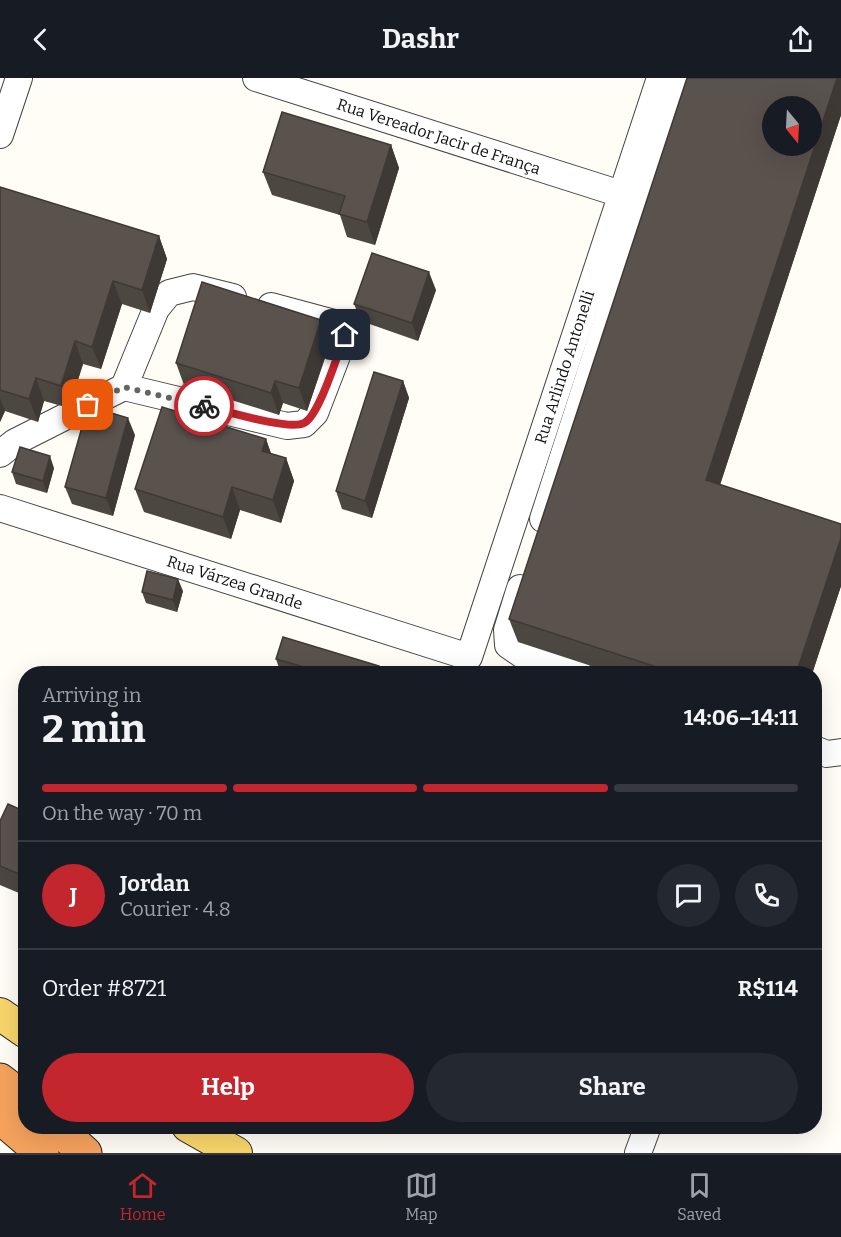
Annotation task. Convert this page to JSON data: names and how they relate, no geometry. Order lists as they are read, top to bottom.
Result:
{
  "streets": {
    "street": ["Rua Vereador Jacir de França", "Rua Arlindo Antonelli", "Rua Várzea Grande"]
  },
  "crossings": [
    ["Rua Vereador Jacir de França", "Rua Arlindo Antonelli"],
    ["Rua Arlindo Antonelli", "Rua Várzea Grande"]
  ],
  "north": "bottom",
  "page": {
    "header": "Dashr",
    "heading": ["2 min", "Arriving in", "14:06–14:11"],
    "panel": [
      "Jordan",
      "Courier · 4.8",
      "Order #8721",
      "R$114"
    ],
    "bar": "On the way · 70 m",
    "round": "J",
    "buttons": ["Help", "Share"],
    "tabs": ["Home", "Map", "Saved"]
  }
}
